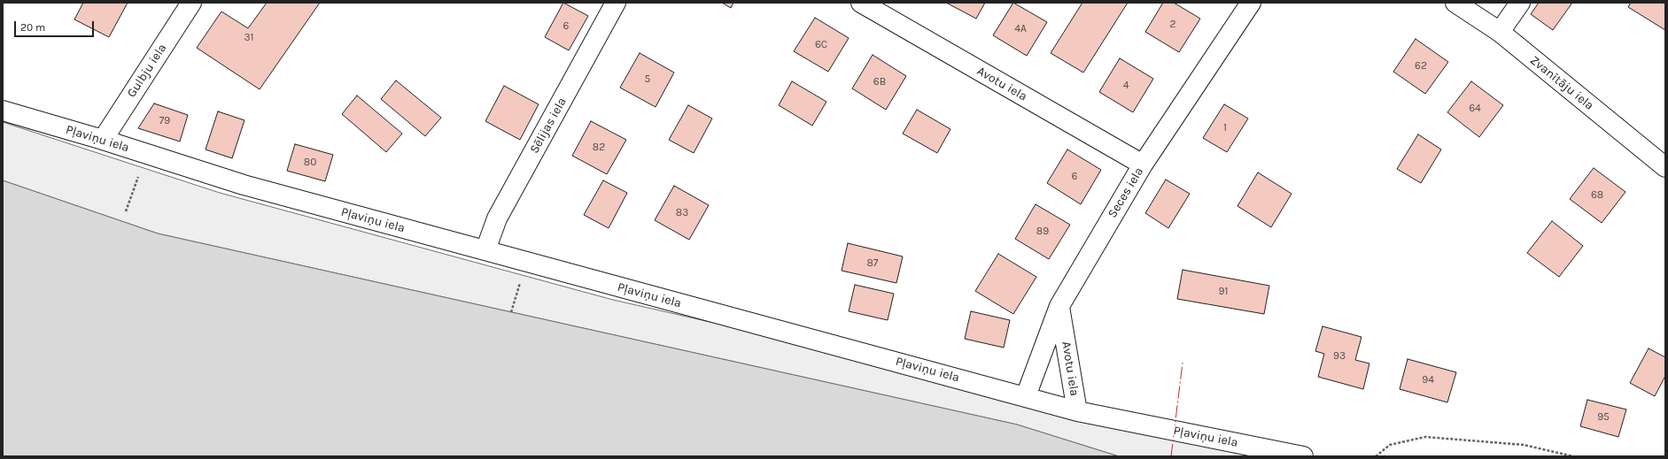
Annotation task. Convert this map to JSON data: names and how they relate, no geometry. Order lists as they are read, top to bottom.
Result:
{
  "streets": {
    "street": [
      "Gulbju iela",
      "Zvanītāju iela",
      "Avotu iela",
      "Sēlijas iela",
      "Pļaviņu iela",
      "Seces iela"
    ]
  },
  "crossings": [
    ["Gulbju iela", "Pļaviņu iela"],
    ["Avotu iela", "Pļaviņu iela"],
    ["Avotu iela", "Seces iela"],
    ["Sēlijas iela", "Pļaviņu iela"],
    ["Pļaviņu iela", "Seces iela"]
  ],
  "house_numbers": [
    "2",
    "6",
    "4A",
    "31",
    "6C",
    "62",
    "5",
    "6B",
    "4",
    "64",
    "79",
    "1",
    "82",
    "80",
    "6",
    "68",
    "83",
    "89",
    "87",
    "91",
    "93",
    "94",
    "95"
  ],
  "scale_bar": "20 m"
}
